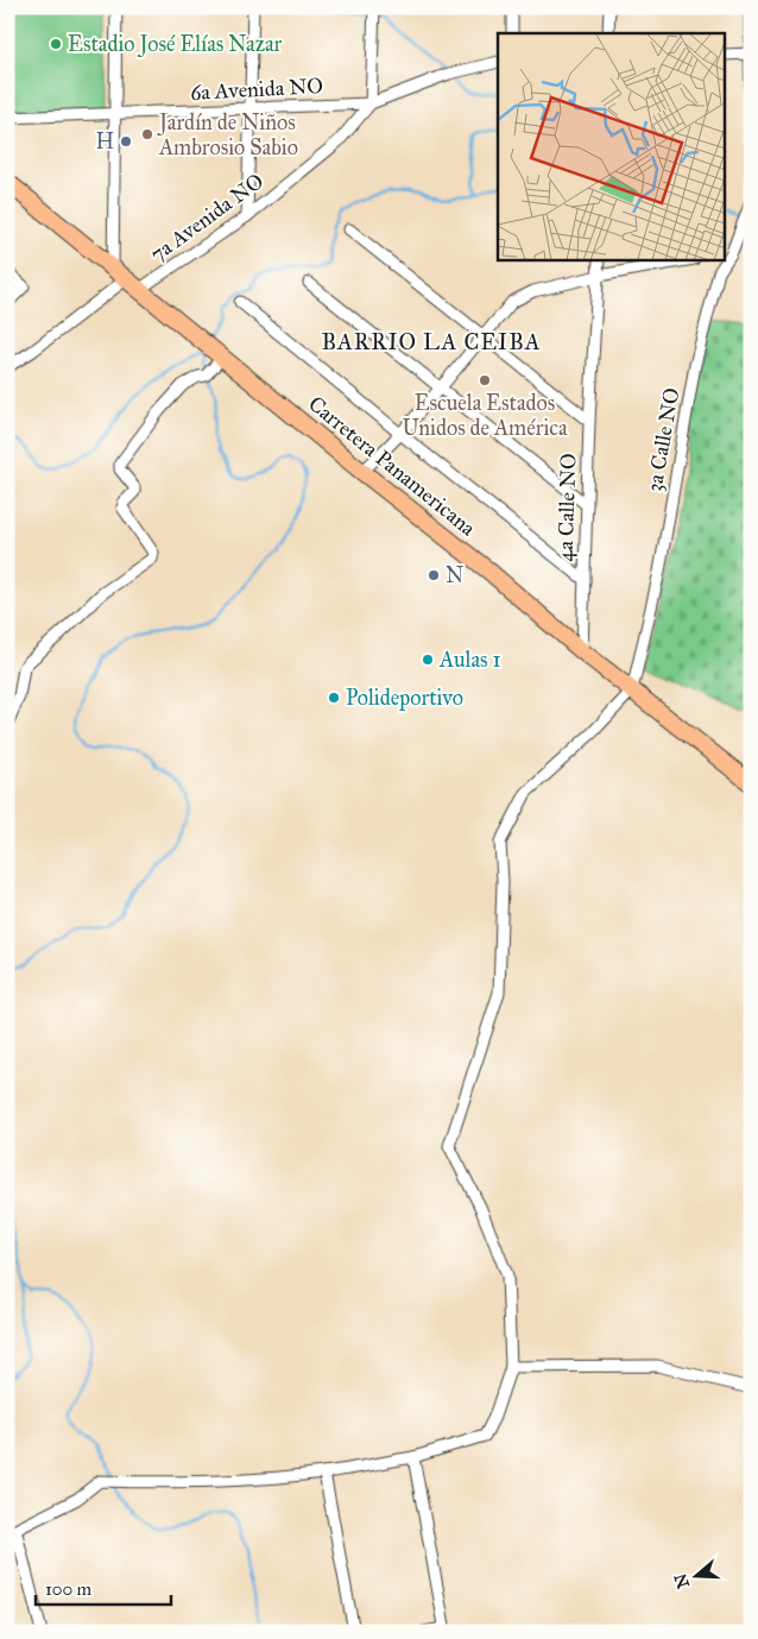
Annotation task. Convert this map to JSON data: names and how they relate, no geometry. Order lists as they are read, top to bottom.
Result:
{
  "streets": {
    "highway": ["Carretera Panamericana"],
    "street": [
      "6a Avenida NO",
      "7a Avenida NO",
      "3a Calle NO",
      "4a Calle NO"
    ]
  },
  "crossings": [
    ["6a Avenida NO", "7a Avenida NO"],
    ["7a Avenida NO", "Carretera Panamericana"],
    ["3a Calle NO", "Carretera Panamericana"],
    ["Carretera Panamericana", "4a Calle NO"]
  ],
  "districts": ["BARRIO LA CEIBA"],
  "places": [
    "Estadio José Elías Nazar",
    "Jardín de Niños Ambrosio Sabio",
    "H",
    "Escuela Estados Unidos de América",
    "N",
    "Aulas 1",
    "Polideportivo"
  ],
  "scale_bar": "100 m",
  "north": "left"
}
